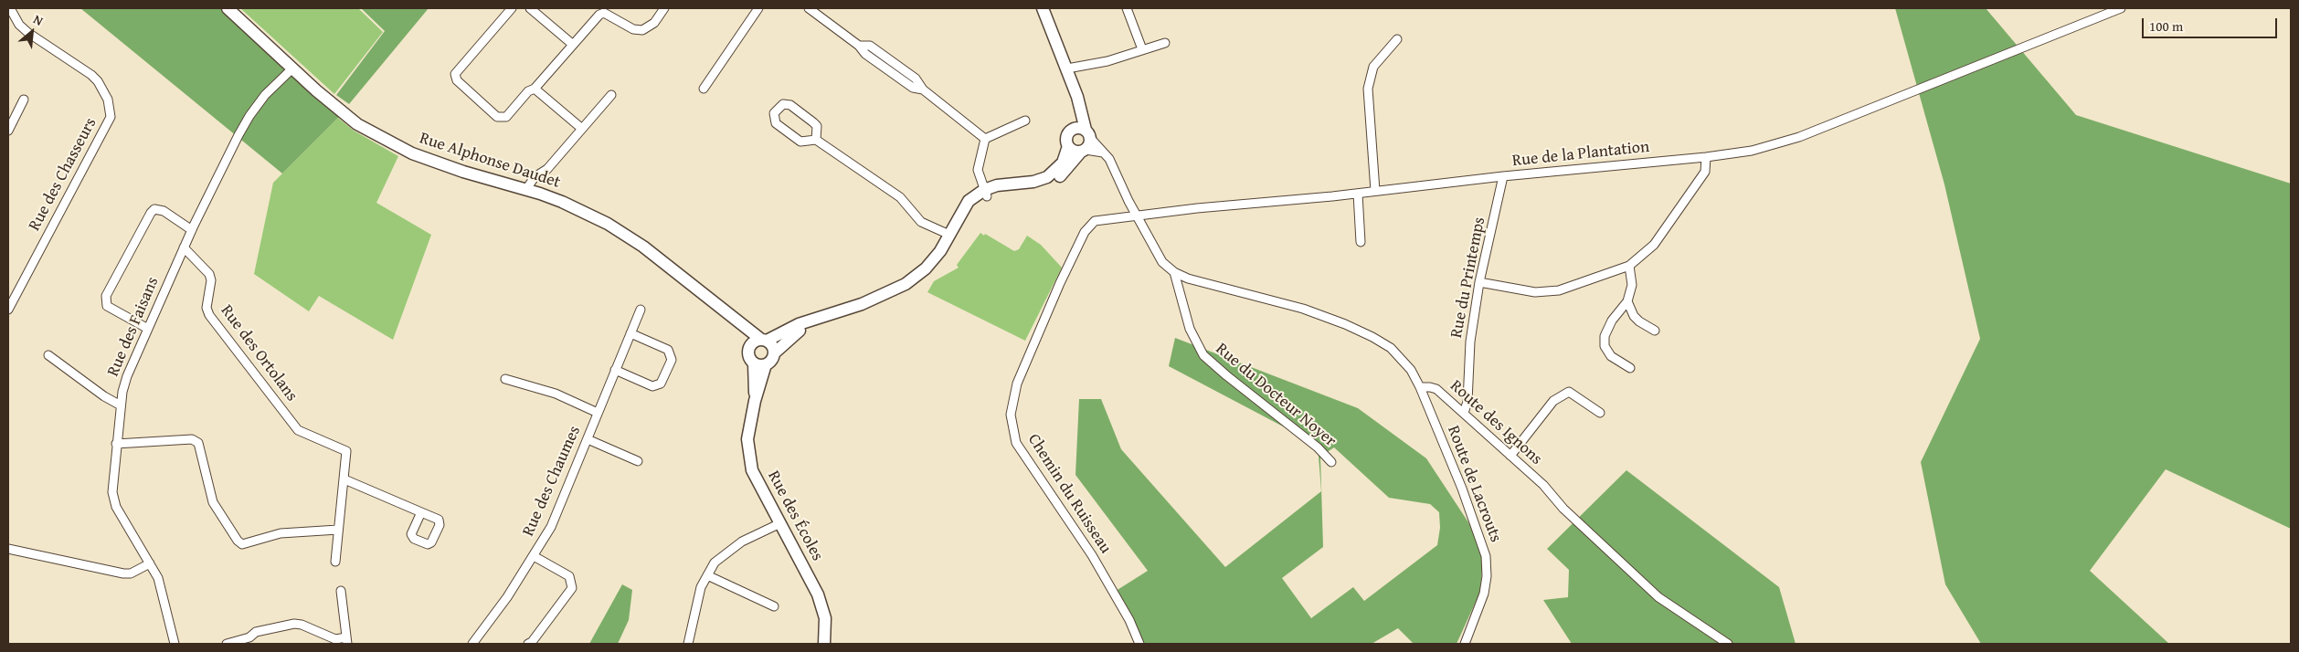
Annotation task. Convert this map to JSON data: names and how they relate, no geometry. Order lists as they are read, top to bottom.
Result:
{
  "streets": {
    "street": [
      "Rue de la Plantation",
      "Rue Alphonse Daudet",
      "Rue des Chasseurs",
      "Rue du Printemps",
      "Rue des Faisans",
      "Rue des Ortolans",
      "Rue du Docteur Noyer",
      "Route des Ignons",
      "Rue des Chaumes",
      "Route de Lacrouts",
      "Chemin du Ruisseau",
      "Rue des Écoles"
    ]
  },
  "crossings": [
    ["Rue de la Plantation", "Rue du Printemps"],
    ["Rue de la Plantation", "Chemin du Ruisseau"],
    ["Rue Alphonse Daudet", "Rue des Faisans"],
    ["Rue Alphonse Daudet", "Rue des Écoles"],
    ["Rue du Printemps", "Route des Ignons"],
    ["Rue des Faisans", "Rue des Ortolans"],
    ["Route des Ignons", "Route de Lacrouts"]
  ],
  "scale_bar": "100 m",
  "north": "top right"
}
